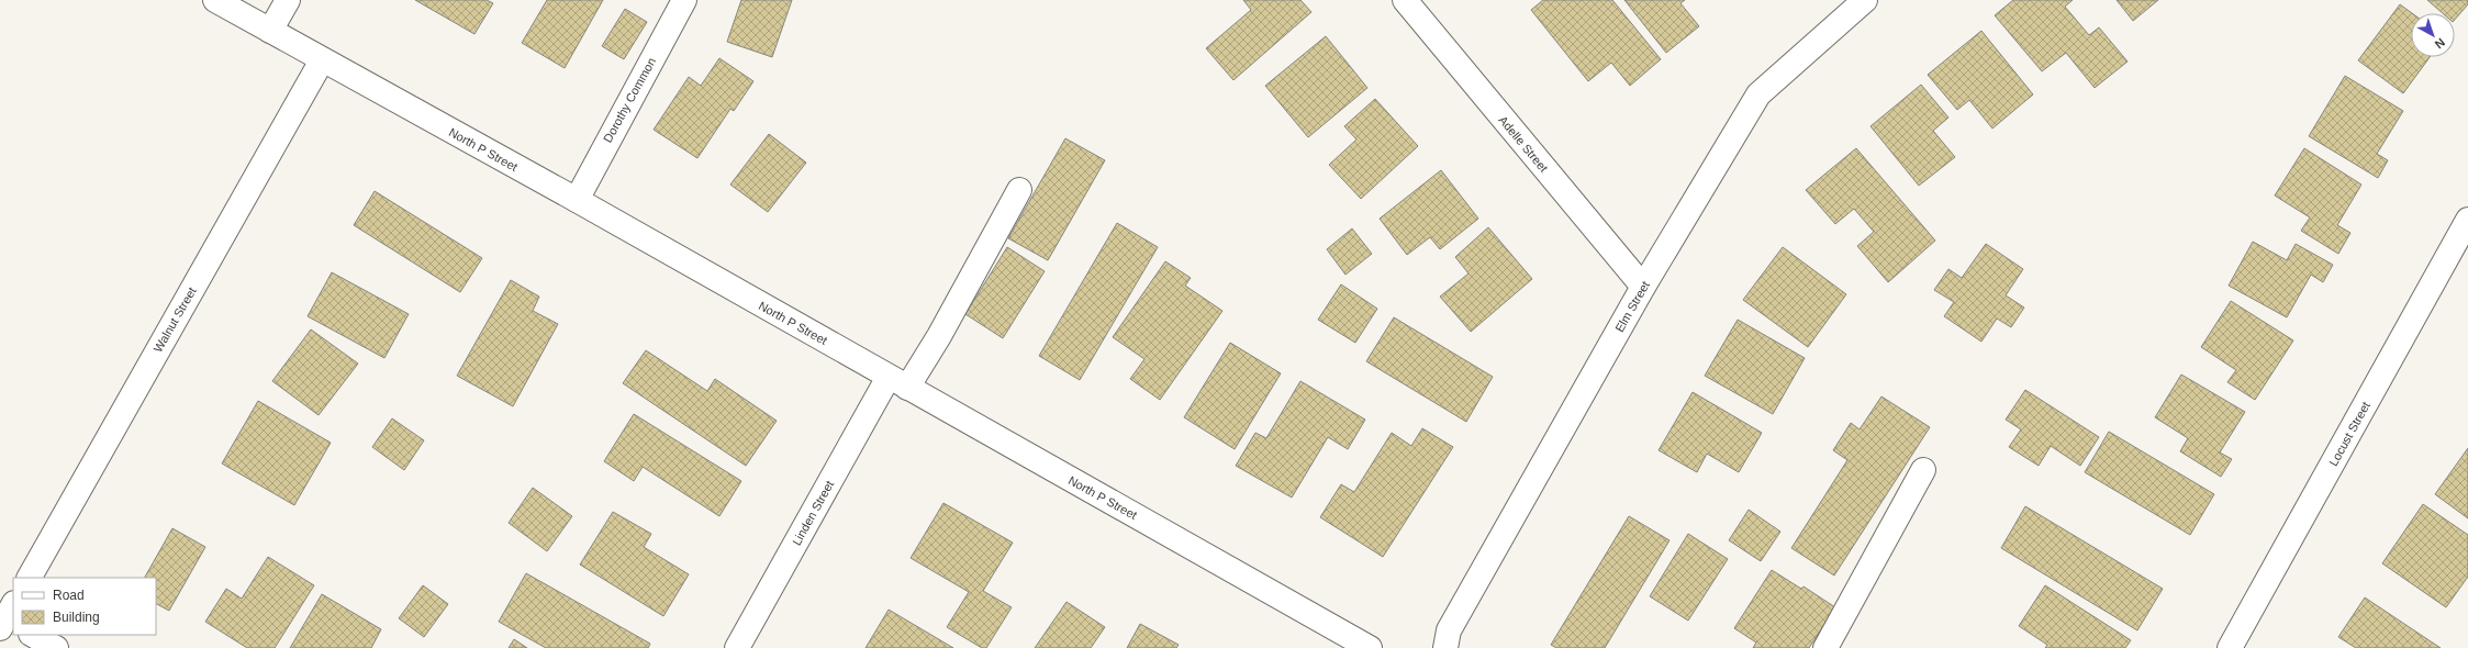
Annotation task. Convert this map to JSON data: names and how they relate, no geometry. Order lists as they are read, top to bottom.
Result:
{
  "streets": {
    "street": [
      "Dorothy Common",
      "Adelle Street",
      "North P Street",
      "Elm Street",
      "Walnut Street",
      "Locust Street",
      "Linden Street"
    ]
  },
  "crossings": [
    ["Dorothy Common", "North P Street"],
    ["Adelle Street", "Elm Street"],
    ["North P Street", "Walnut Street"],
    ["North P Street", "Linden Street"]
  ],
  "legend": ["Road", "Building"],
  "north": "bottom right"
}
